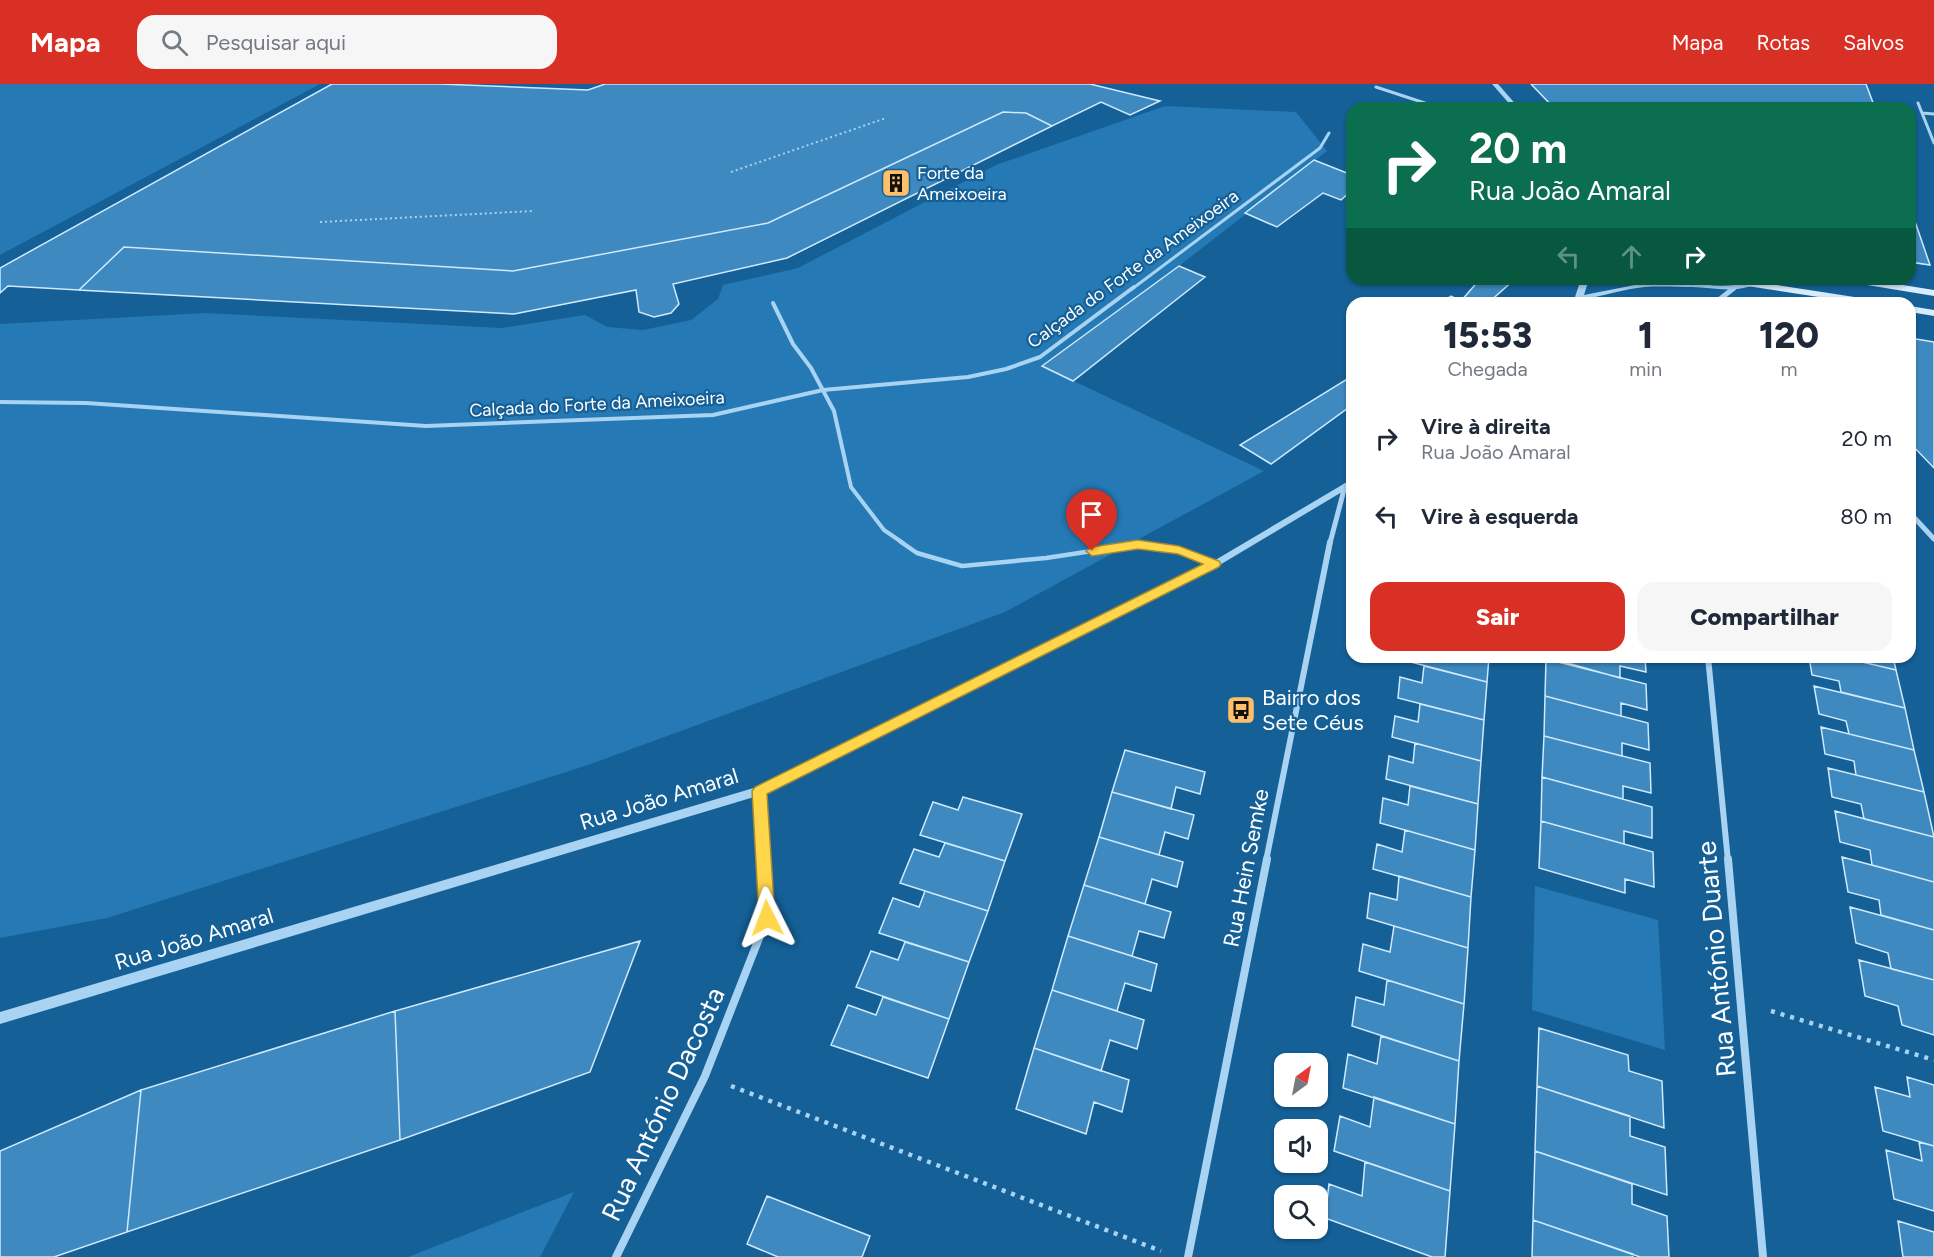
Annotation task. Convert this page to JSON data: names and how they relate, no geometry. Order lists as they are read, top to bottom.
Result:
{
  "streets": {
    "street": [
      "Rua João Amaral",
      "Rua Hein Semke",
      "Rua António Duarte",
      "Rua António Dacosta"
    ],
    "lane": ["Calçada do Forte da Ameixoeira"]
  },
  "crossings": [
    ["Rua João Amaral", "Rua António Dacosta"]
  ],
  "places": {
    "building": ["Forte da Ameixoeira"],
    "bus stop": ["Bairro dos Sete Céus"]
  },
  "north": "top right",
  "page": {
    "header": "Mapa",
    "search": "Pesquisar aqui",
    "nav": ["Mapa", "Rotas", "Salvos"],
    "turn": ["20 m", "Rua João Amaral"],
    "eta": [
      "15:53",
      "Chegada",
      "1",
      "min",
      "120",
      "m"
    ],
    "list": [
      {
        "name": "Vire à direita",
        "note": "Rua João Amaral",
        "value": "20 m"
      },
      {
        "name": "Vire à esquerda",
        "value": "80 m"
      }
    ],
    "buttons": ["Sair", "Compartilhar"]
  }
}
